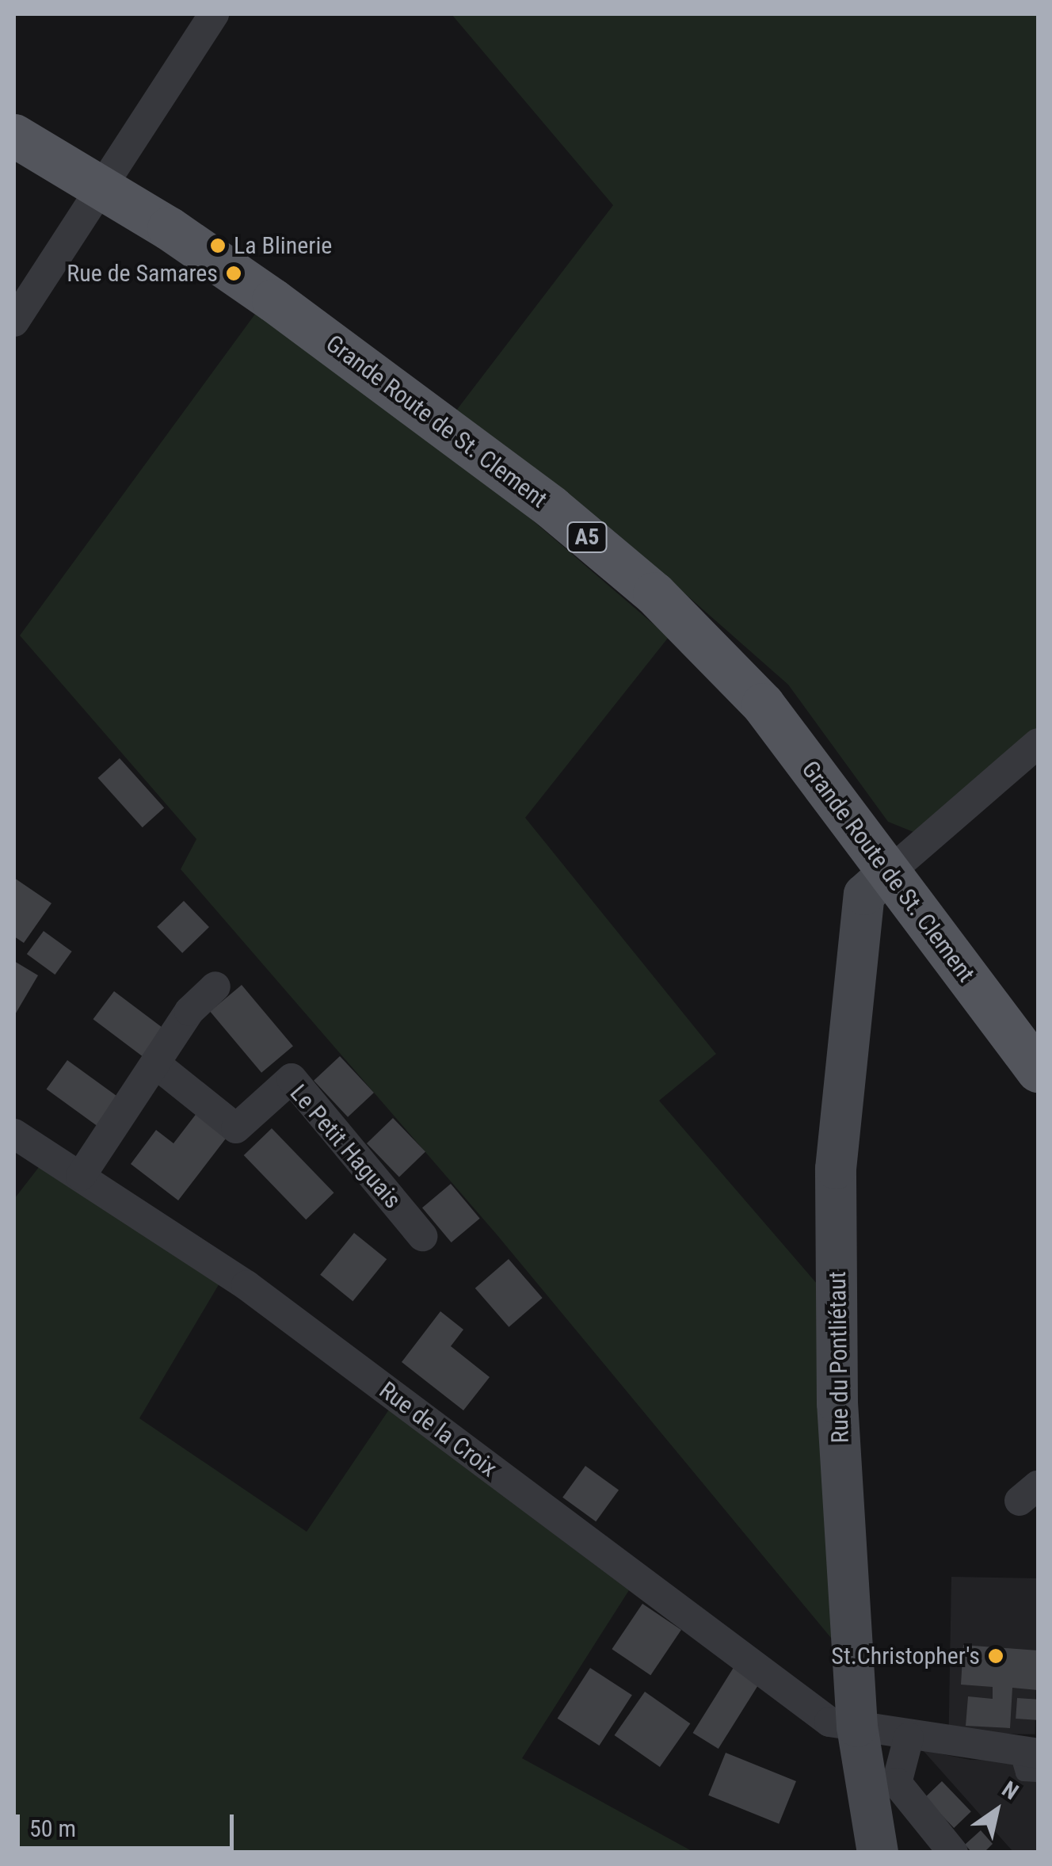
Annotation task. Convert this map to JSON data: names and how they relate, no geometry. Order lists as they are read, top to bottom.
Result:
{
  "streets": {
    "main road": ["Grande Route de St. Clement", "A5", "Rue du Pontliétaut"],
    "street": ["Le Petit Haguais", "Rue de la Croix"]
  },
  "crossings": [
    ["Grande Route de St. Clement", "Rue du Pontliétaut"],
    ["Rue du Pontliétaut", "Rue de la Croix"]
  ],
  "places": ["La Blinerie", "Rue de Samares", "St.Christopher's"],
  "scale_bar": "50 m",
  "north": "top right"
}
